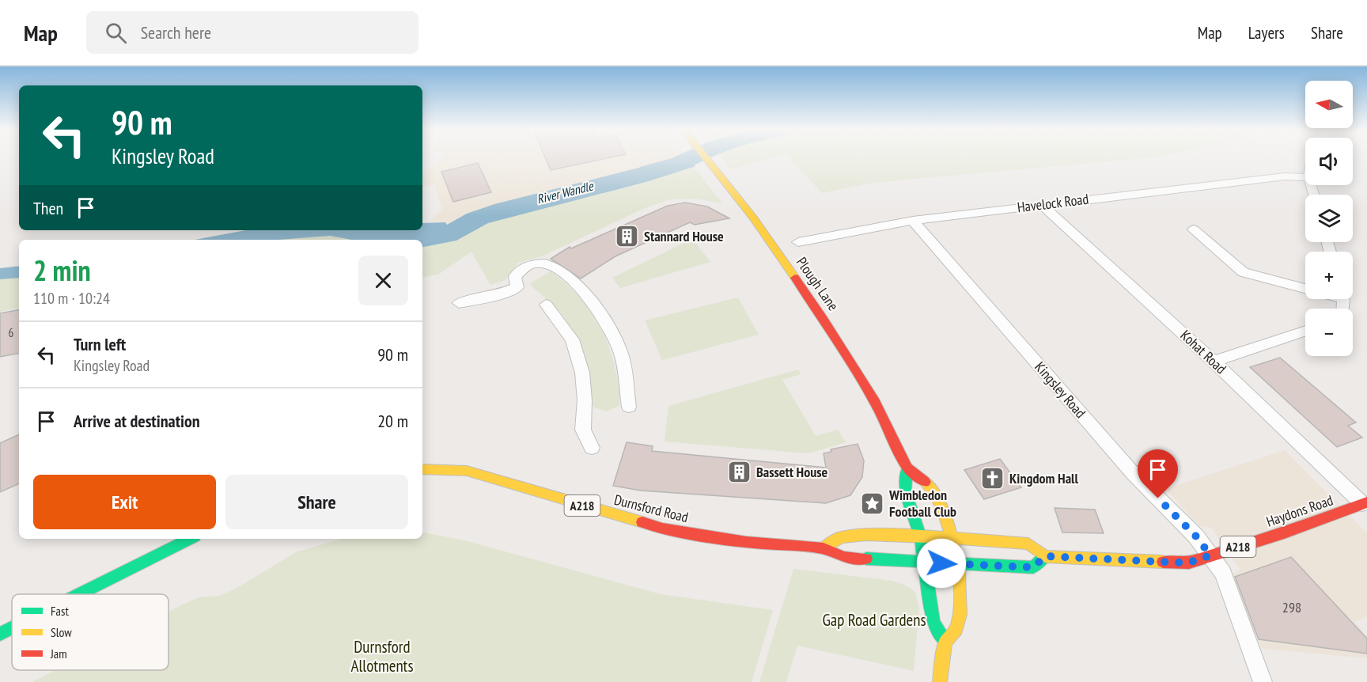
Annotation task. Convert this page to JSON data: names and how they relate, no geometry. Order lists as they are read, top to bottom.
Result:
{
  "streets": {
    "main road": [
      "Plough Lane",
      "A218",
      "Durnsford Road",
      "Haydons Road"
    ],
    "street": ["Havelock Road", "Kohat Road", "Kingsley Road"]
  },
  "crossings": [
    ["Havelock Road", "Kohat Road"],
    ["Havelock Road", "Kingsley Road"],
    ["Plough Lane", "Durnsford Road"],
    ["Kohat Road", "Haydons Road"],
    ["Kingsley Road", "Haydons Road"]
  ],
  "water": ["River Wandle"],
  "parks": ["Gap Road Gardens", "Durnsford Allotments"],
  "places": {
    "building": ["Stannard House", "Bassett House"],
    "church": ["Kingdom Hall"],
    "place": ["Wimbledon Football Club"]
  },
  "house_numbers": ["6", "298"],
  "legend": ["Fast", "Slow", "Jam"],
  "north": "left",
  "page": {
    "header": "Map",
    "search": "Search here",
    "nav": ["Map", "Layers", "Share"],
    "map_buttons": ["+", "−"],
    "turn": ["90 m", "Kingsley Road"],
    "then": "Then",
    "heading": ["2 min", "110 m · 10:24"],
    "list": [
      {
        "name": "Turn left",
        "note": "Kingsley Road",
        "value": "90 m"
      },
      {
        "name": "Arrive at destination",
        "value": "20 m"
      }
    ],
    "buttons": ["Exit", "Share"]
  }
}
